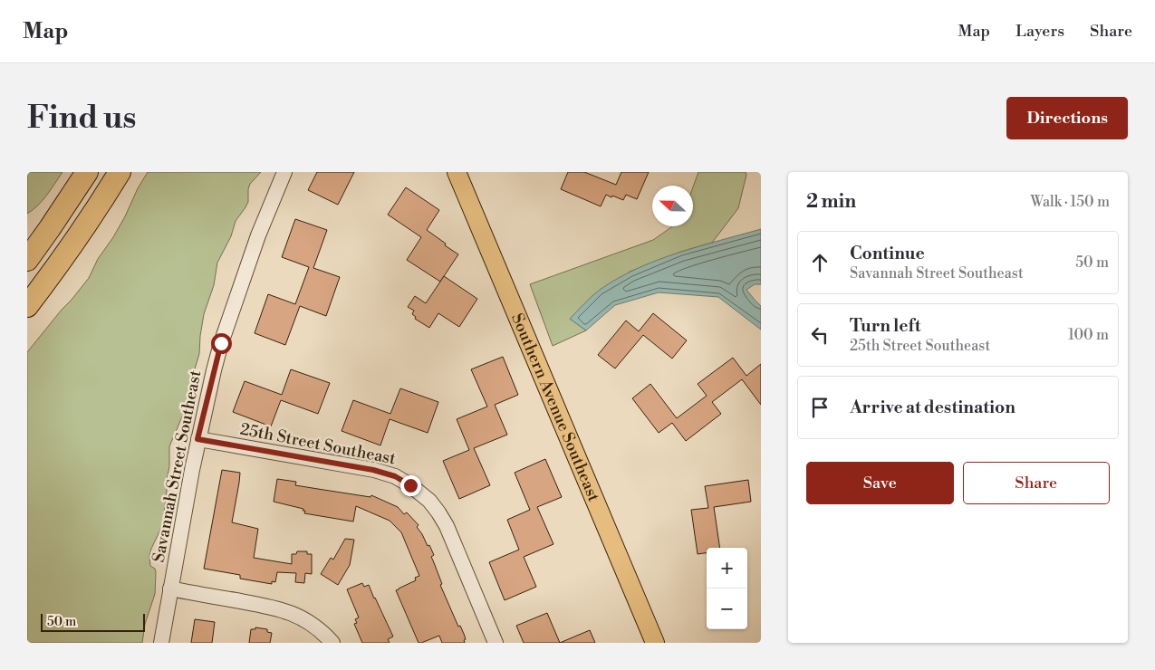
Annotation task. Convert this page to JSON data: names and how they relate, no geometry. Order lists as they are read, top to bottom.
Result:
{
  "streets": {
    "main road": ["Southern Avenue Southeast"],
    "street": ["25th Street Southeast", "Savannah Street Southeast"]
  },
  "crossings": [
    ["25th Street Southeast", "Savannah Street Southeast"]
  ],
  "scale_bar": "50 m",
  "north": "left",
  "page": {
    "header": "Map",
    "nav": ["Map", "Layers", "Share"],
    "buttons": [
      "Directions",
      ["Save", "Share"]
    ],
    "title": "Find us",
    "heading": ["2 min", "Walk · 150 m"],
    "list": [
      ["Continue", "Savannah Street Southeast", "50 m"],
      ["Turn left", "25th Street Southeast", "100 m"],
      "Arrive at destination"
    ],
    "map_buttons": ["+", "−"],
    "scale": "50 m"
  }
}
